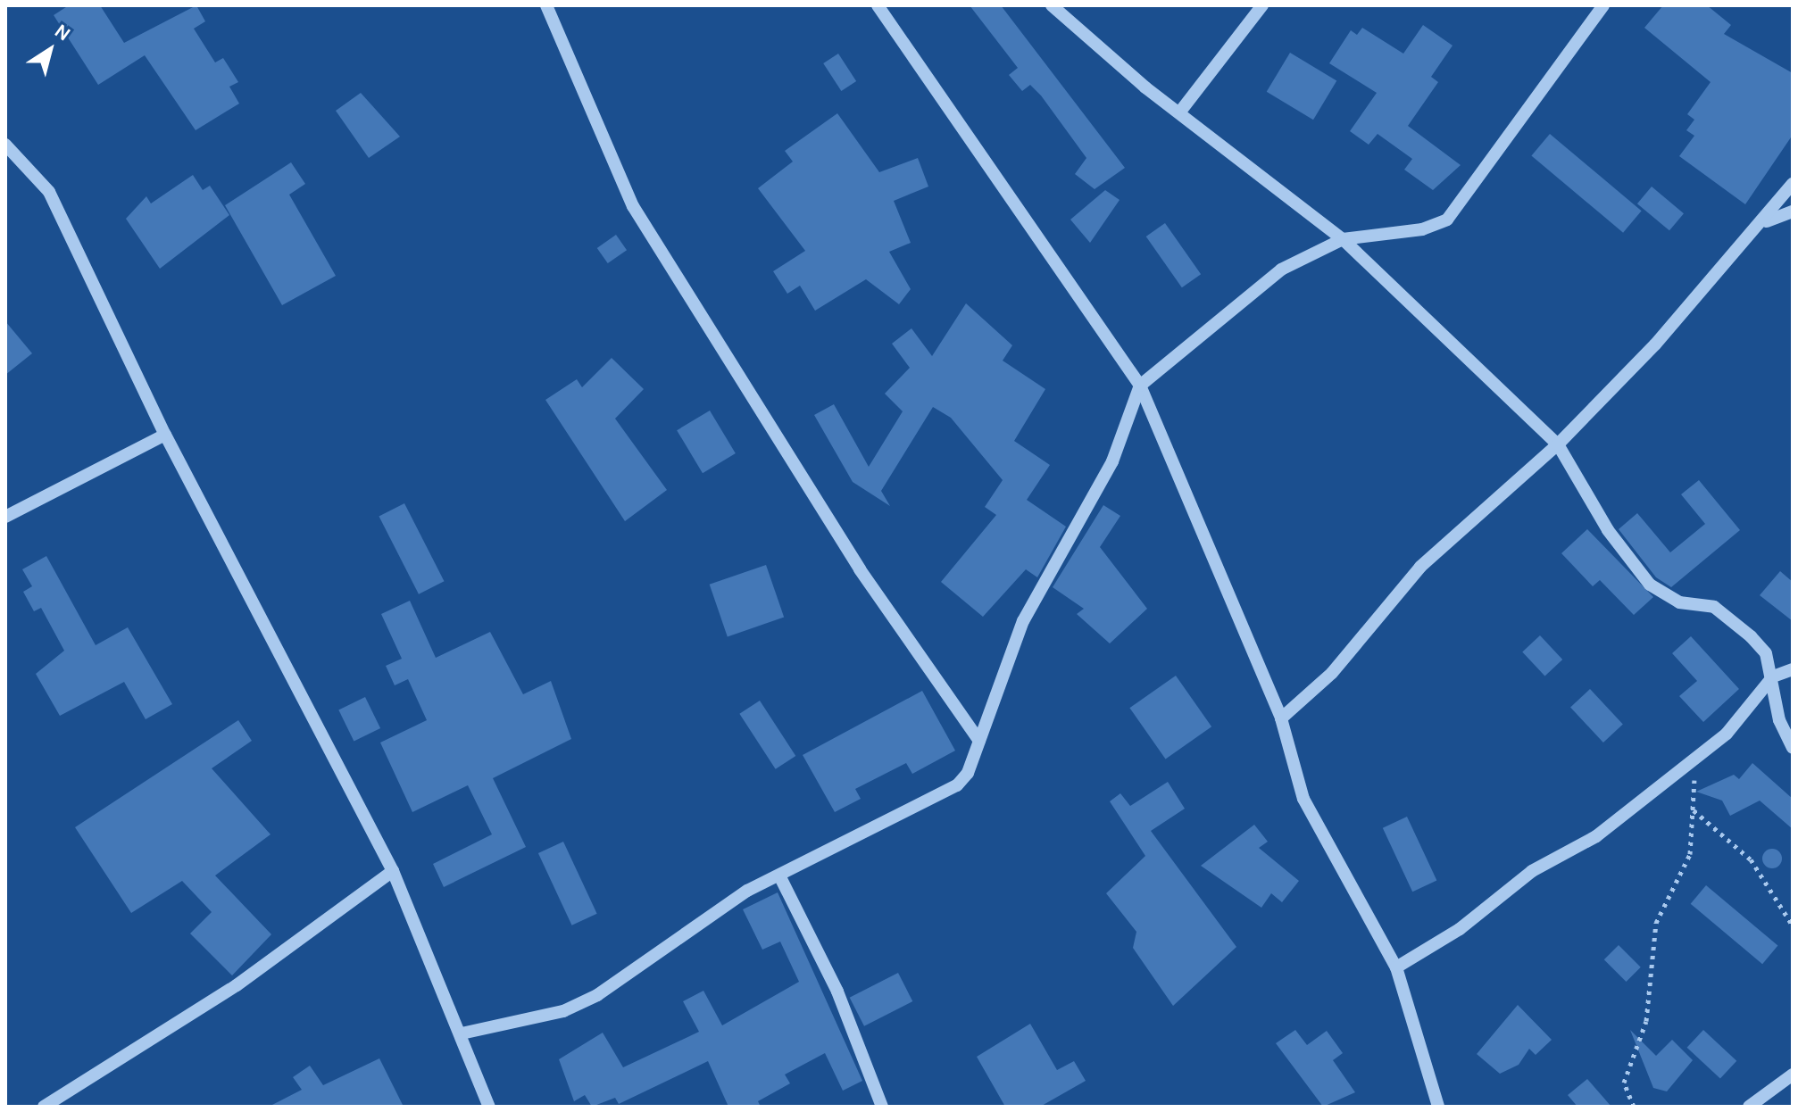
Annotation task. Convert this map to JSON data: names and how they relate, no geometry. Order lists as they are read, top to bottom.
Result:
{
  "north": "top right"
}
